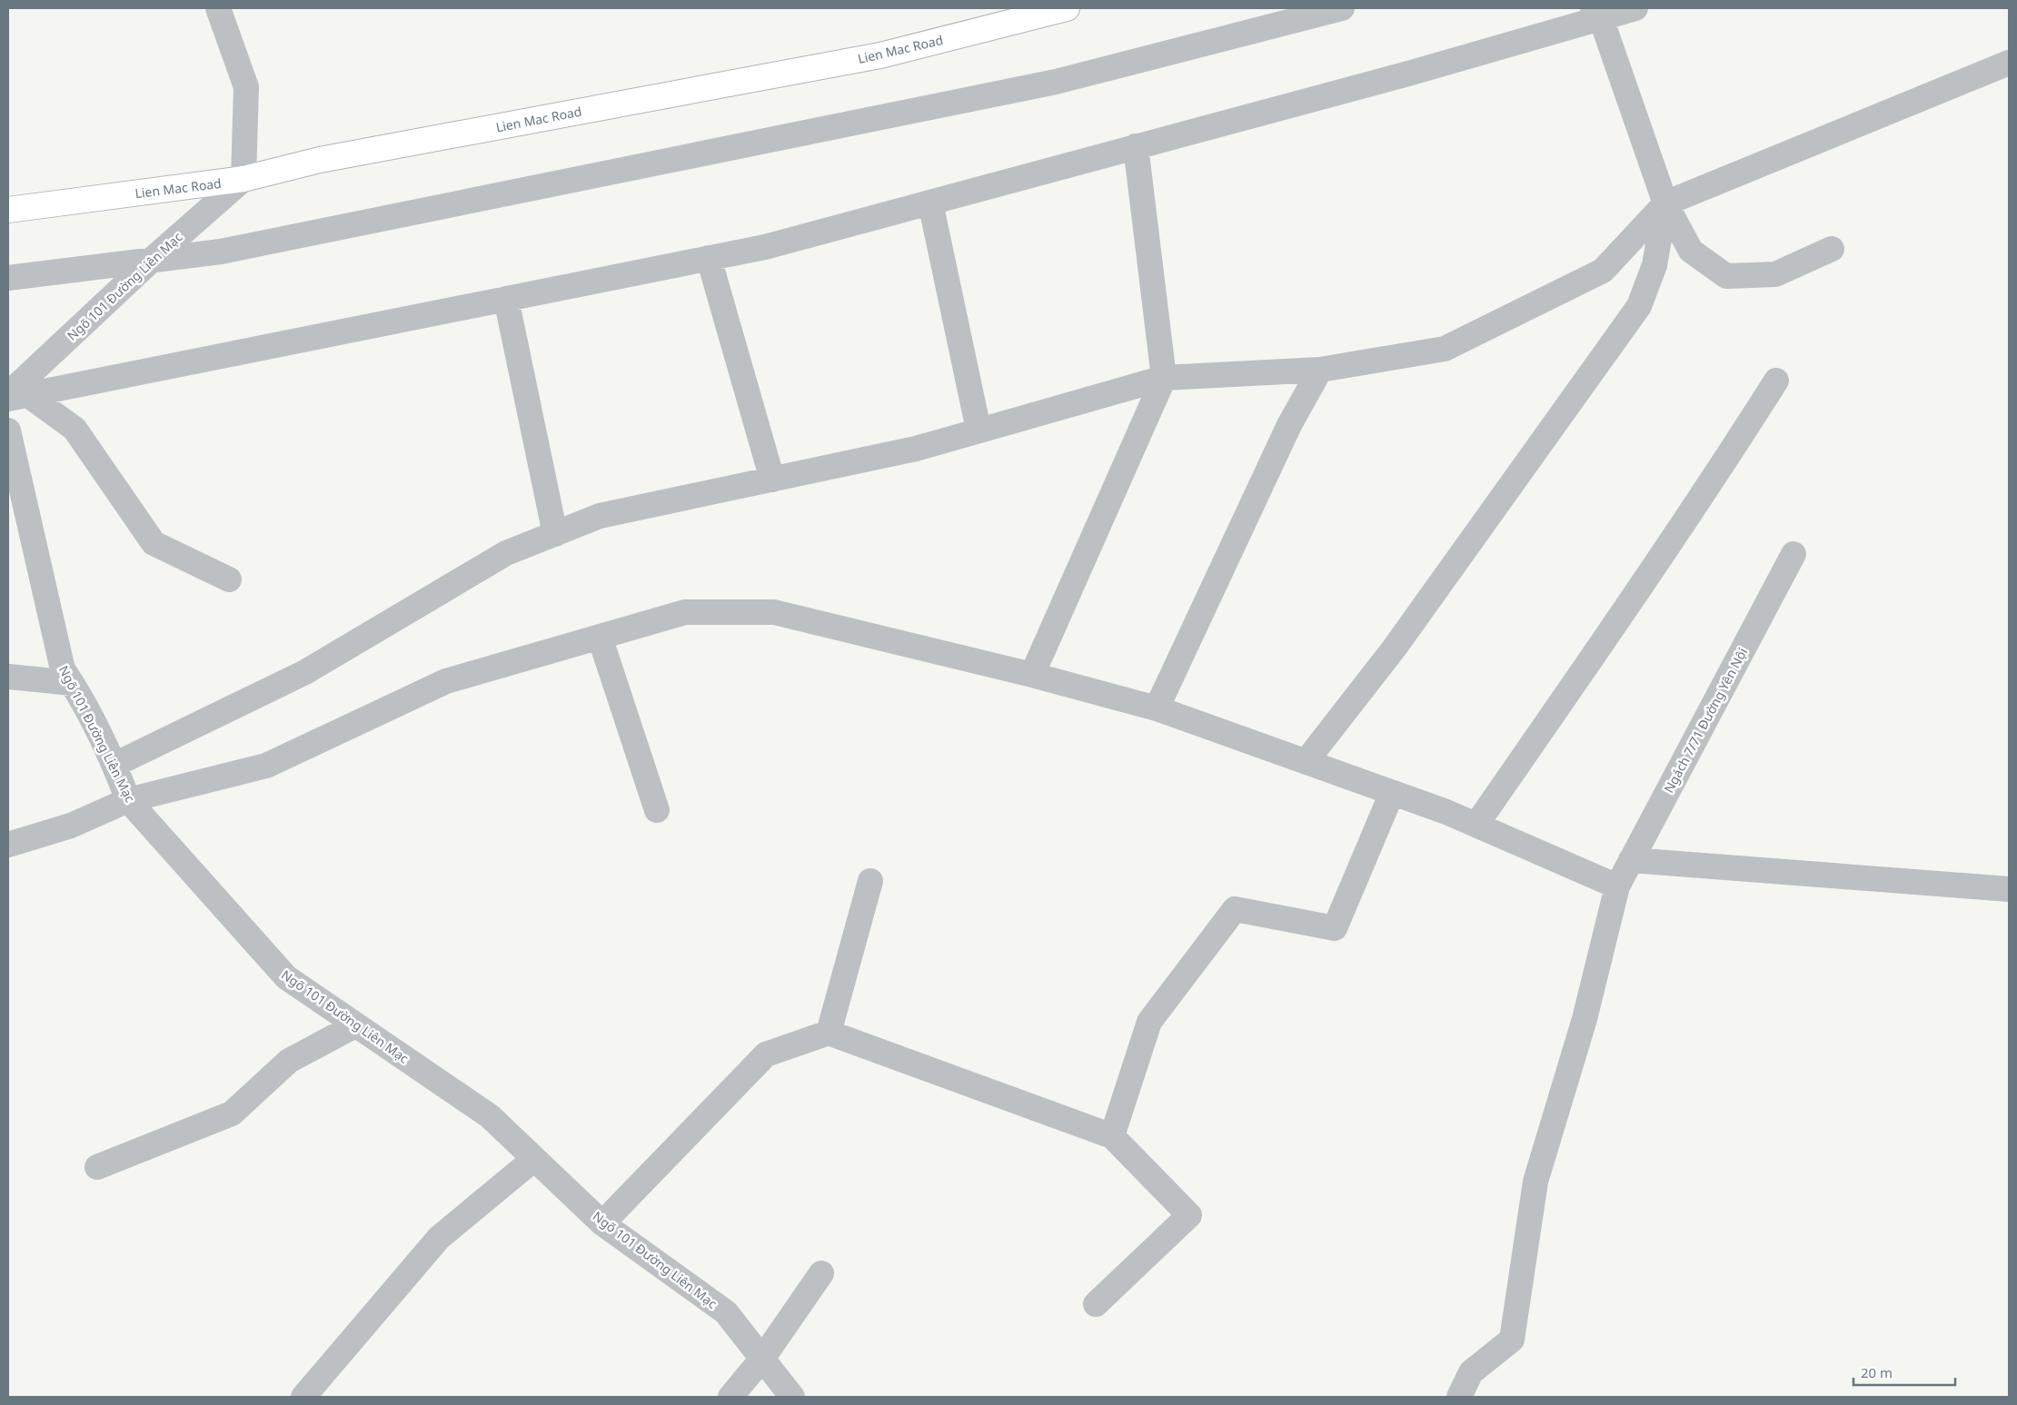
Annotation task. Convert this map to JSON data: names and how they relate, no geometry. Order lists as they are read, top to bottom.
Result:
{
  "streets": {
    "main road": ["Lien Mac Road"],
    "street": ["Ngõ 101 Đường Liên Mạc", "Ngách 7/71 Đường Yên Nội"]
  },
  "crossings": [
    ["Lien Mac Road", "Ngõ 101 Đường Liên Mạc"]
  ],
  "scale_bar": "20 m"
}
